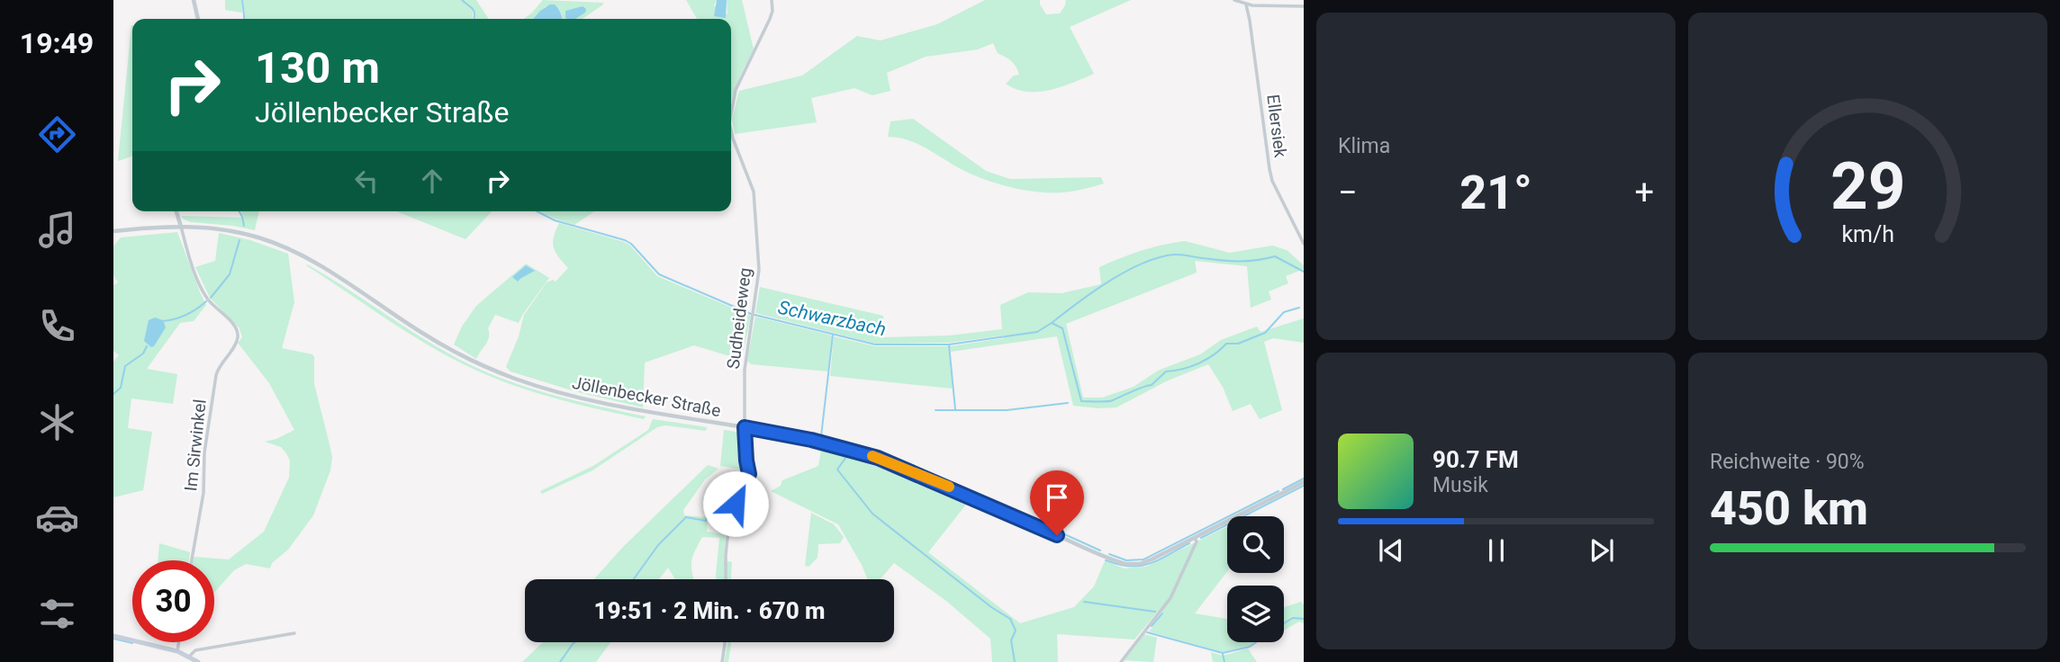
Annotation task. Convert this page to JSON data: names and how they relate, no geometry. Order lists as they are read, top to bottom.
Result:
{
  "streets": {
    "street": [
      "Ellersiek",
      "Sudheideweg",
      "Jöllenbecker Straße",
      "Im Sirwinkel"
    ]
  },
  "crossings": [
    ["Sudheideweg", "Jöllenbecker Straße"],
    ["Jöllenbecker Straße", "Im Sirwinkel"]
  ],
  "water": ["Schwarzbach"],
  "page": {
    "tabs": "19:49",
    "tile": [
      "Klima",
      ["Reichweite · 90%", "450 km"]
    ],
    "turn": ["130 m", "Jöllenbecker Straße"],
    "heat": ["−", "21°", "+"],
    "song": ["90.7 FM", "Musik"],
    "limit": "30",
    "trip": "19:51 · 2 Min. · 670 m",
    "gauge": ["29", "km/h"]
  }
}
